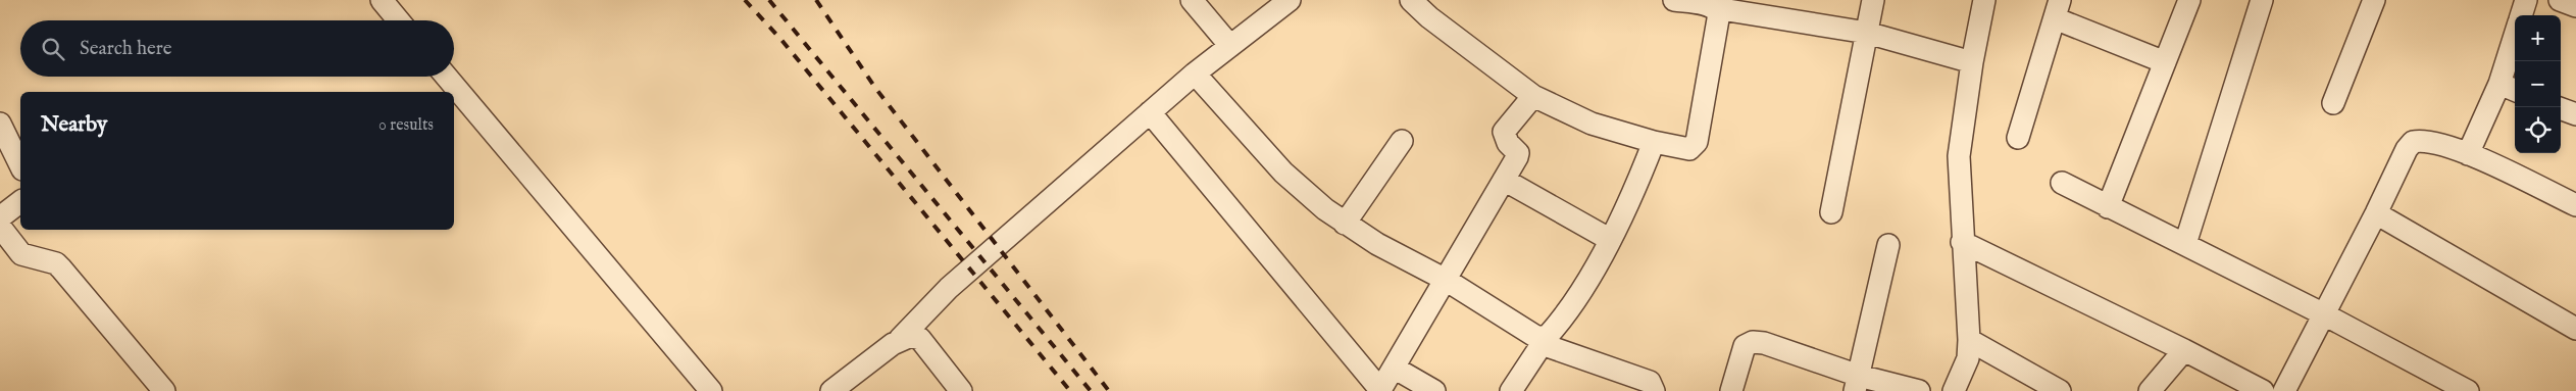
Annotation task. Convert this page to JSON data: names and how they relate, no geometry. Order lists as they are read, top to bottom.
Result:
{
  "page": {
    "map_buttons": ["+", "−"],
    "search": "Search here",
    "heading": ["Nearby", "0 results"]
  }
}
